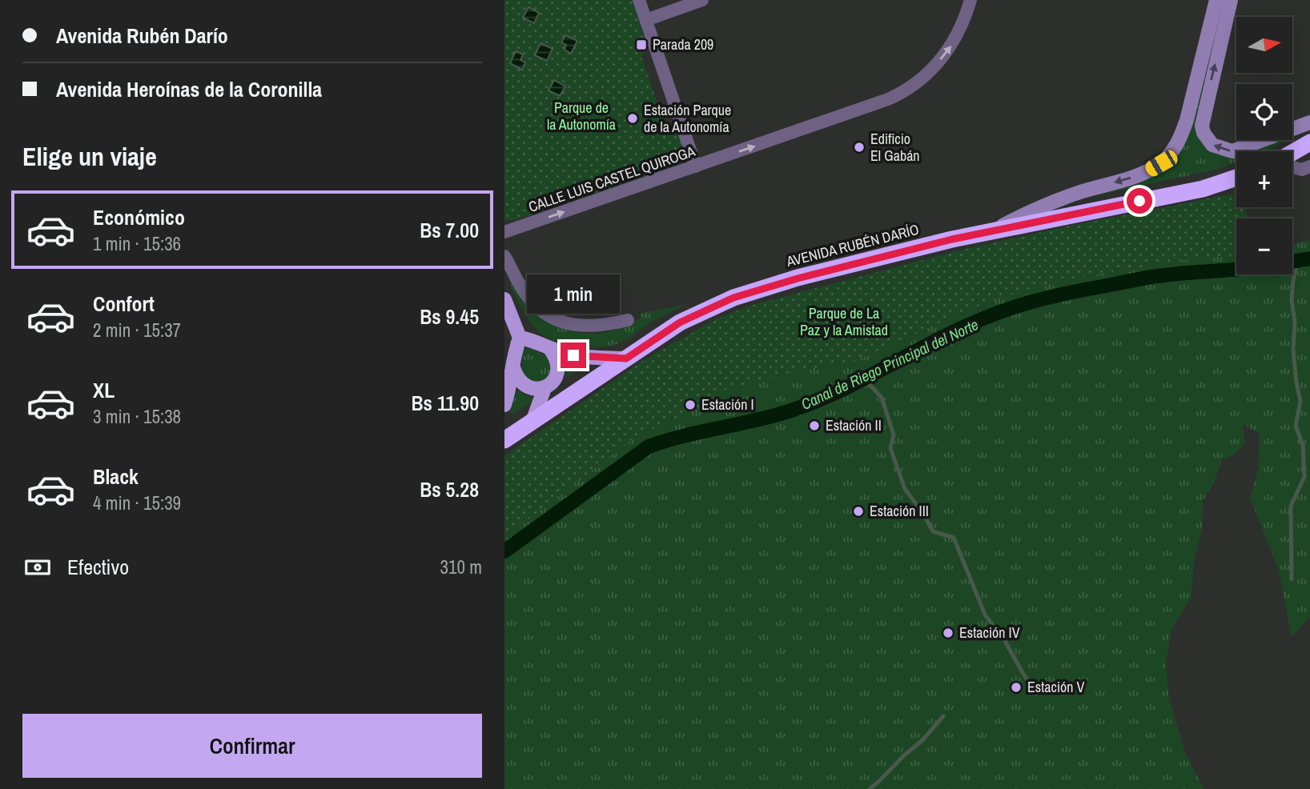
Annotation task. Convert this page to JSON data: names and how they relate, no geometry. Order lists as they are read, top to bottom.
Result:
{
  "streets": {
    "highway": ["AVENIDA RUBÉN DARÍO"],
    "street": ["CALLE LUIS CASTEL QUIROGA"]
  },
  "one_way": ["CALLE LUIS CASTEL QUIROGA"],
  "water": ["Canal de Riego Principal del Norte"],
  "parks": ["Parque de la Autonomía", "Parque de La Paz y la Amistad"],
  "places": {
    "transit": ["Parada 209"],
    "other": [
      "Estación Parque de la Autonomía",
      "Edificio El Gabán",
      "Estación I",
      "Estación II",
      "Estación III",
      "Estación IV",
      "Estación V"
    ]
  },
  "north": "right",
  "page": {
    "banner": ["Avenida Rubén Darío", "Avenida Heroínas de la Coronilla"],
    "map_buttons": ["+", "−"],
    "heading": "Elige un viaje",
    "list": [
      {
        "name": "Económico",
        "note": "1 min · 15:36",
        "value": "Bs 7.00"
      },
      {
        "name": "Confort",
        "note": "2 min · 15:37",
        "value": "Bs 9.45"
      },
      {
        "name": "XL",
        "note": "3 min · 15:38",
        "value": "Bs 11.90"
      },
      {
        "name": "Black",
        "note": "4 min · 15:39",
        "value": "Bs 5.28"
      }
    ],
    "bubble": "1 min",
    "pay": ["Efectivo", "310 m"],
    "buttons": "Confirmar"
  }
}
